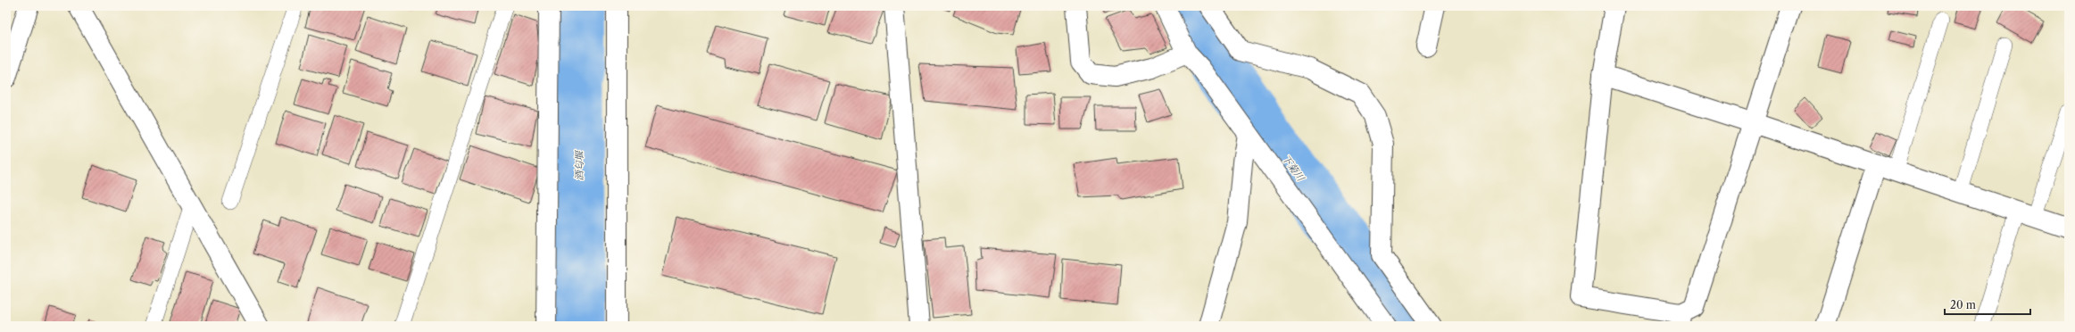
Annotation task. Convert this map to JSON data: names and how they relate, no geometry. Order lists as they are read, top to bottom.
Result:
{
  "water": ["酒匂堰", "下菊川"],
  "scale_bar": "20 m"
}
